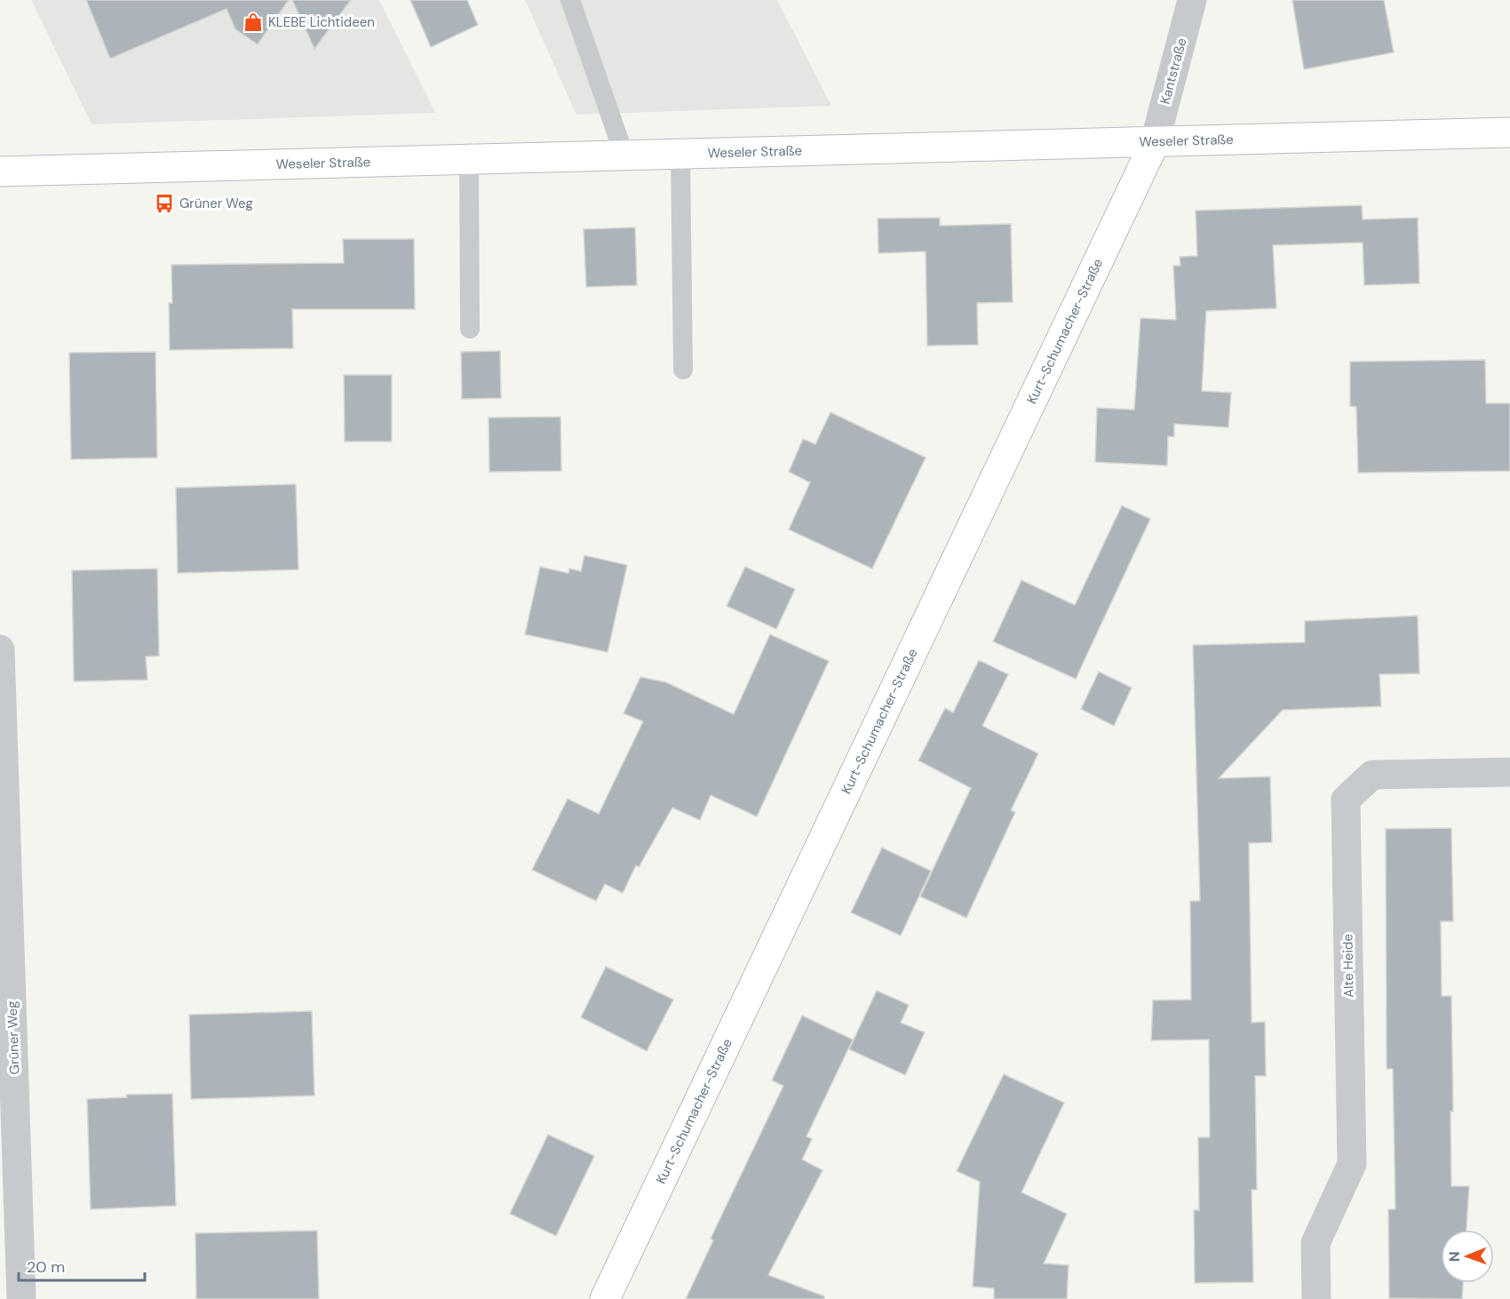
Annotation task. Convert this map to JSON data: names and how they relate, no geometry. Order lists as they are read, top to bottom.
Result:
{
  "streets": {
    "street": [
      "Kantstraße",
      "Weseler Straße",
      "Kurt-Schumacher-Straße",
      "Alte Heide",
      "Grüner Weg"
    ]
  },
  "crossings": [
    ["Kantstraße", "Weseler Straße"],
    ["Kantstraße", "Kurt-Schumacher-Straße"],
    ["Weseler Straße", "Kurt-Schumacher-Straße"]
  ],
  "places": {
    "shop": ["KLEBE Lichtideen"],
    "bus stop": ["Grüner Weg"]
  },
  "scale_bar": "20 m",
  "north": "left"
}
